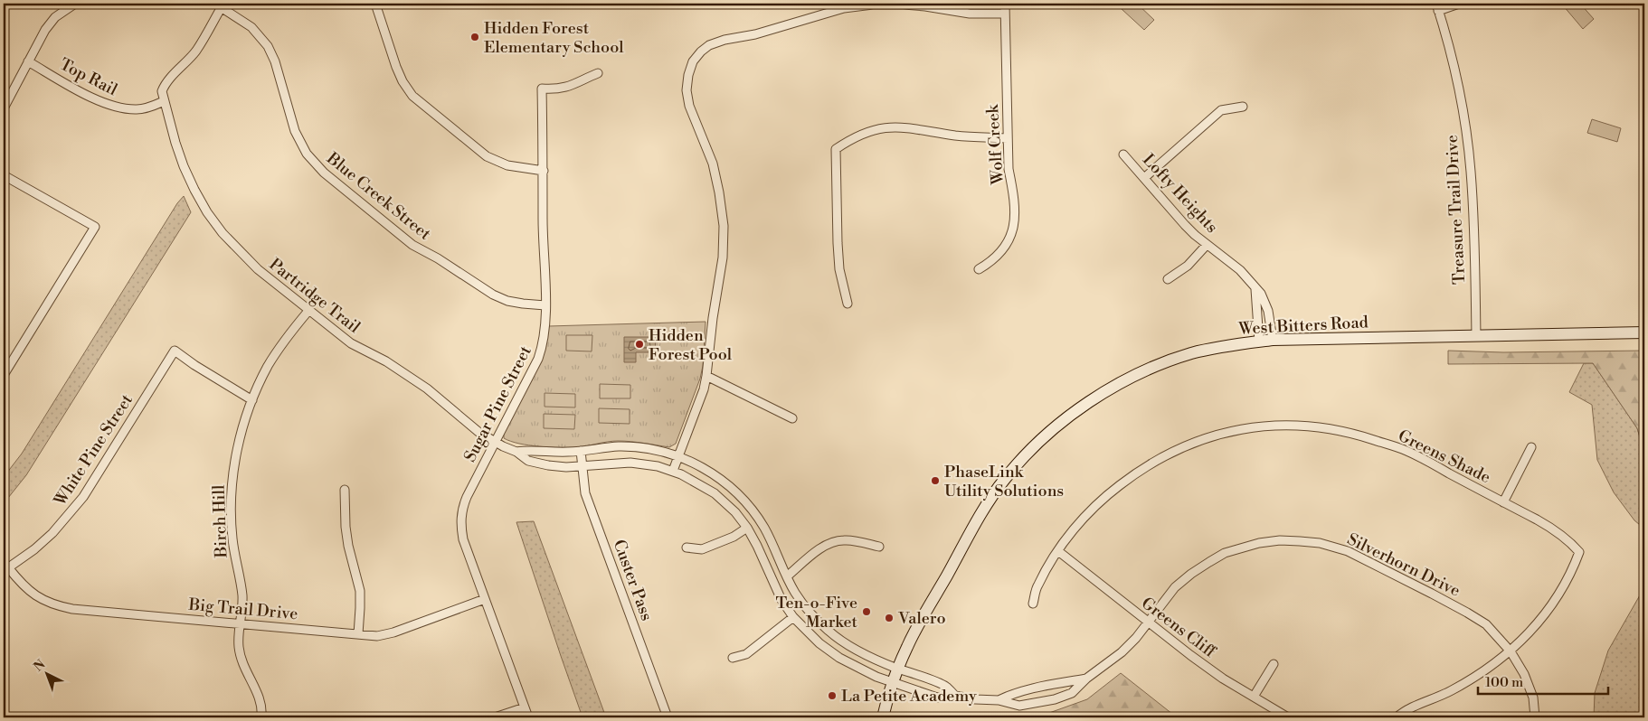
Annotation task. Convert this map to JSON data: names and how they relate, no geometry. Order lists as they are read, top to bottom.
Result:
{
  "streets": {
    "main road": ["West Bitters Road"],
    "street": [
      "Top Rail",
      "Wolf Creek",
      "Lofty Heights",
      "Blue Creek Street",
      "Treasure Trail Drive",
      "Partridge Trail",
      "Sugar Pine Street",
      "White Pine Street",
      "Greens Shade",
      "Birch Hill",
      "Silverhorn Drive",
      "Custer Pass",
      "Big Trail Drive",
      "Greens Cliff"
    ]
  },
  "crossings": [
    ["Top Rail", "Partridge Trail"],
    ["Lofty Heights", "West Bitters Road"],
    ["Blue Creek Street", "Sugar Pine Street"],
    ["Treasure Trail Drive", "West Bitters Road"],
    ["Partridge Trail", "West Bitters Road"],
    ["Partridge Trail", "Sugar Pine Street"],
    ["Partridge Trail", "Birch Hill"],
    ["Partridge Trail", "Silverhorn Drive"],
    ["Partridge Trail", "Custer Pass"],
    ["West Bitters Road", "Silverhorn Drive"],
    ["Sugar Pine Street", "Big Trail Drive"],
    ["White Pine Street", "Birch Hill"],
    ["White Pine Street", "Big Trail Drive"],
    ["Greens Shade", "Silverhorn Drive"],
    ["Greens Shade", "Greens Cliff"],
    ["Birch Hill", "Big Trail Drive"],
    ["Silverhorn Drive", "Greens Cliff"]
  ],
  "places": [
    "Hidden Forest Elementary School",
    "Hidden Forest Pool",
    "PhaseLink Utility Solutions",
    "Ten-o-Five Market",
    "Valero",
    "La Petite Academy"
  ],
  "scale_bar": "100 m",
  "north": "top left"
}
